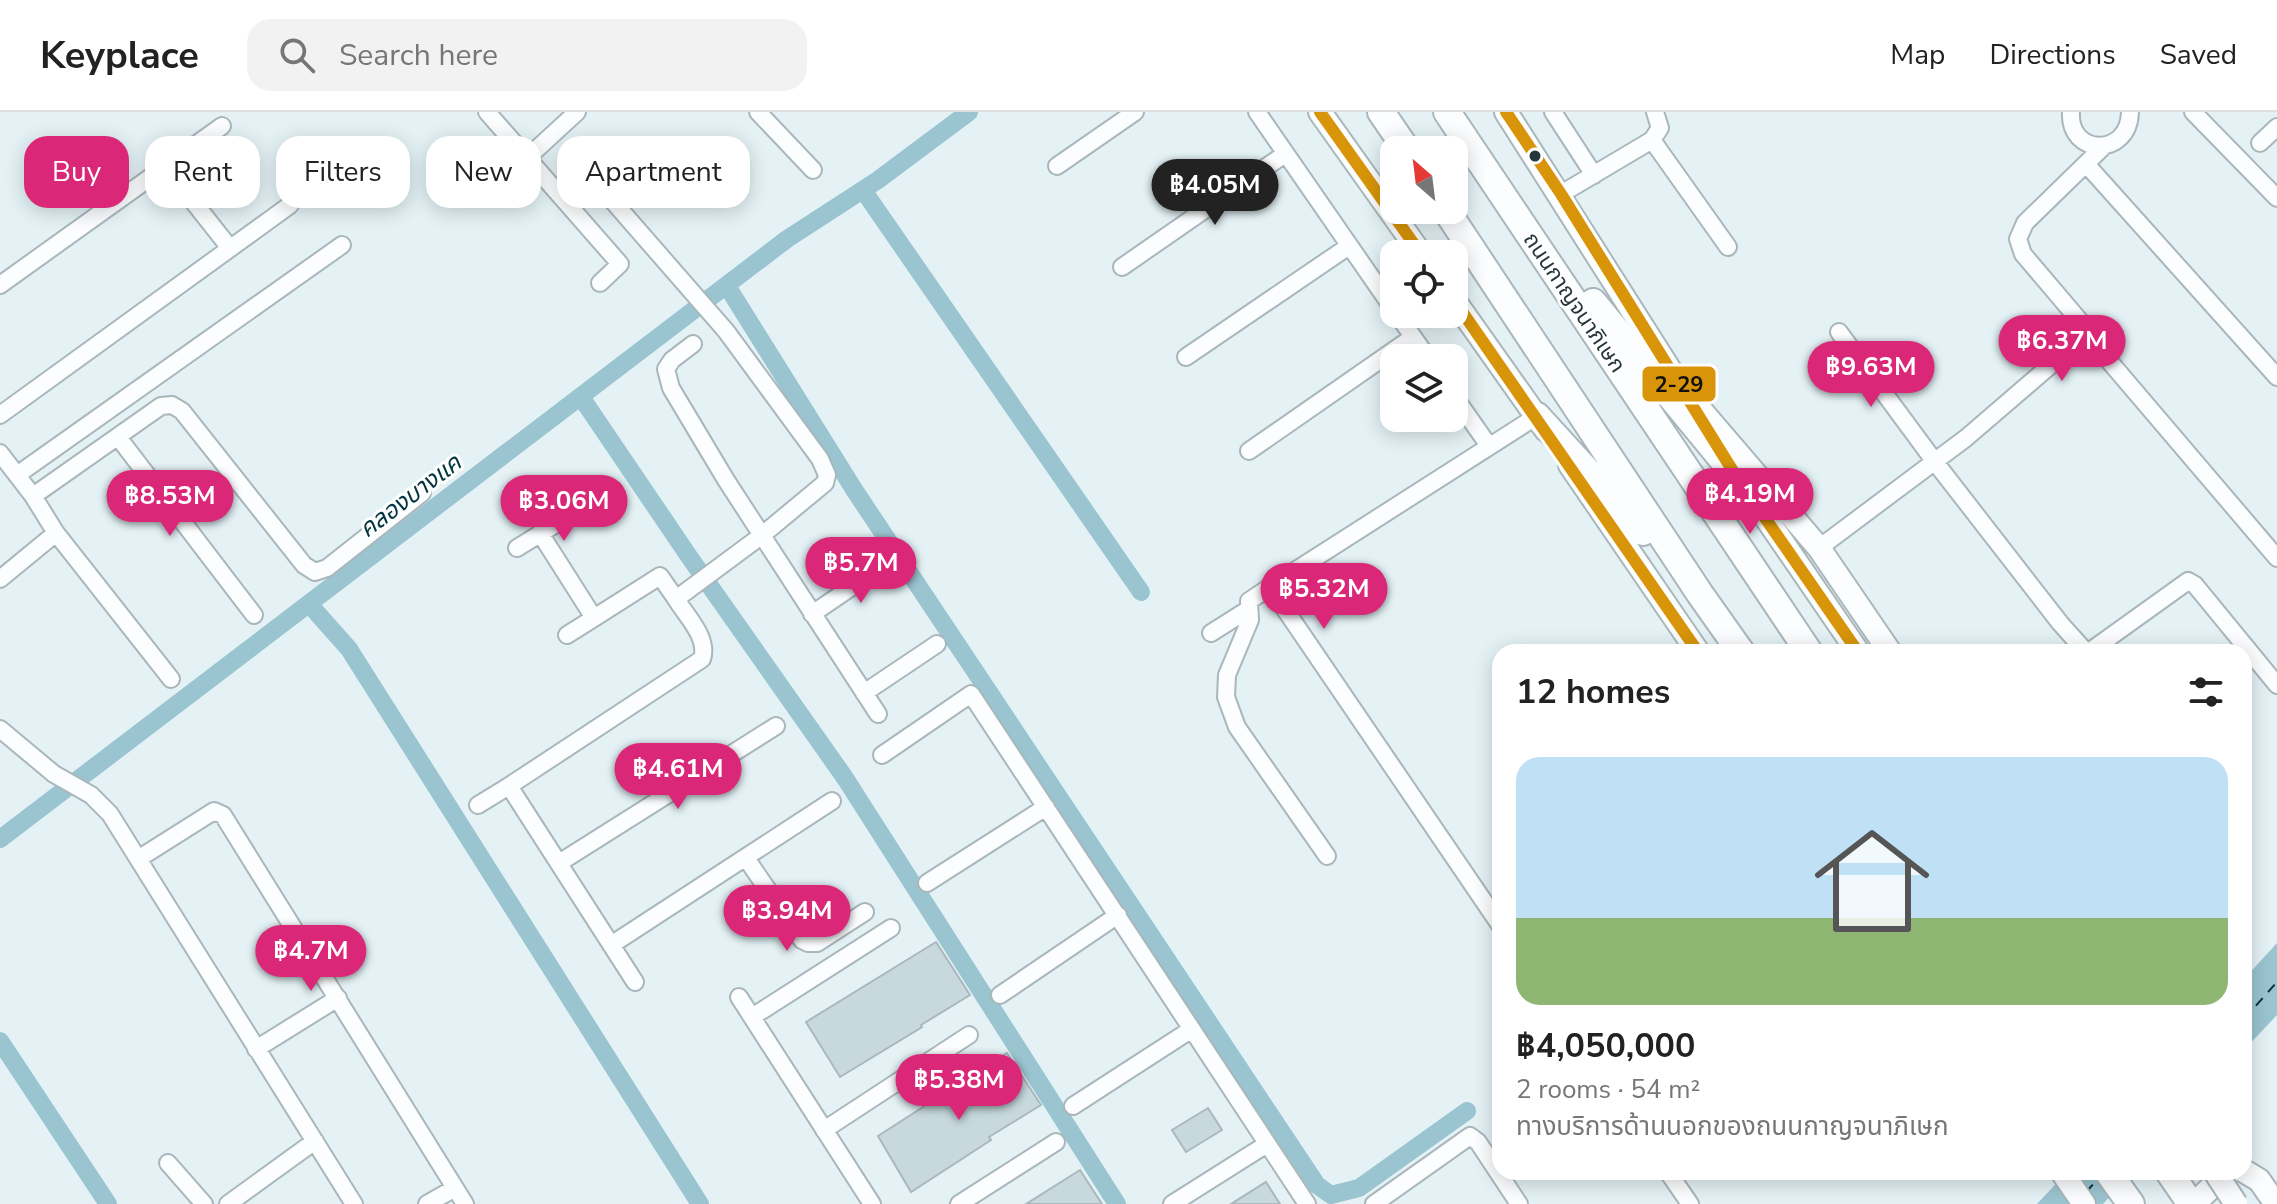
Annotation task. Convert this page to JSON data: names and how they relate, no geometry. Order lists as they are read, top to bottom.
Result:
{
  "streets": {
    "highway": ["ถนนกาญจนาภิเษก"]
  },
  "water": ["คลองบางแค"],
  "lines": ["transit line 2-29"],
  "north": "top left",
  "page": {
    "header": "Keyplace",
    "search": "Search here",
    "nav": ["Map", "Directions", "Saved"],
    "chip": [
      "Buy",
      "Rent",
      "Filters",
      "New",
      "Apartment"
    ],
    "price": [
      "฿4.05M",
      "฿6.37M",
      "฿9.63M",
      "฿4.19M",
      "฿8.53M",
      "฿3.06M",
      "฿5.7M",
      "฿5.32M",
      "฿4.61M",
      "฿3.94M",
      "฿4.7M",
      "฿5.38M"
    ],
    "heading": "12 homes",
    "list": [
      {
        "name": "฿4,050,000",
        "note": "2 rooms · 54 m² · ทางบริการด้านนอกของถนนกาญจนาภิเษก"
      }
    ]
  }
}
